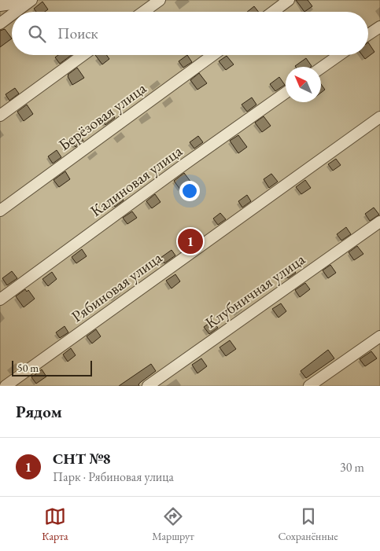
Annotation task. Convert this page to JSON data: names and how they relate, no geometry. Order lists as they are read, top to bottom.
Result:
{
  "streets": {
    "street": [
      "Берёзовая улица",
      "Калиновая улица",
      "Рябиновая улица",
      "Клубничная улица"
    ]
  },
  "scale_bar": "50 m",
  "north": "top left",
  "page": {
    "search": "Поиск",
    "pins": "1",
    "scale": "50 m",
    "heading": "Рядом",
    "list": [
      {
        "mark": "1",
        "name": "СНТ №8",
        "note": "Парк · Рябиновая улица",
        "value": "30 m"
      }
    ],
    "nav": ["Карта", "Маршрут", "Сохранённые"]
  }
}
